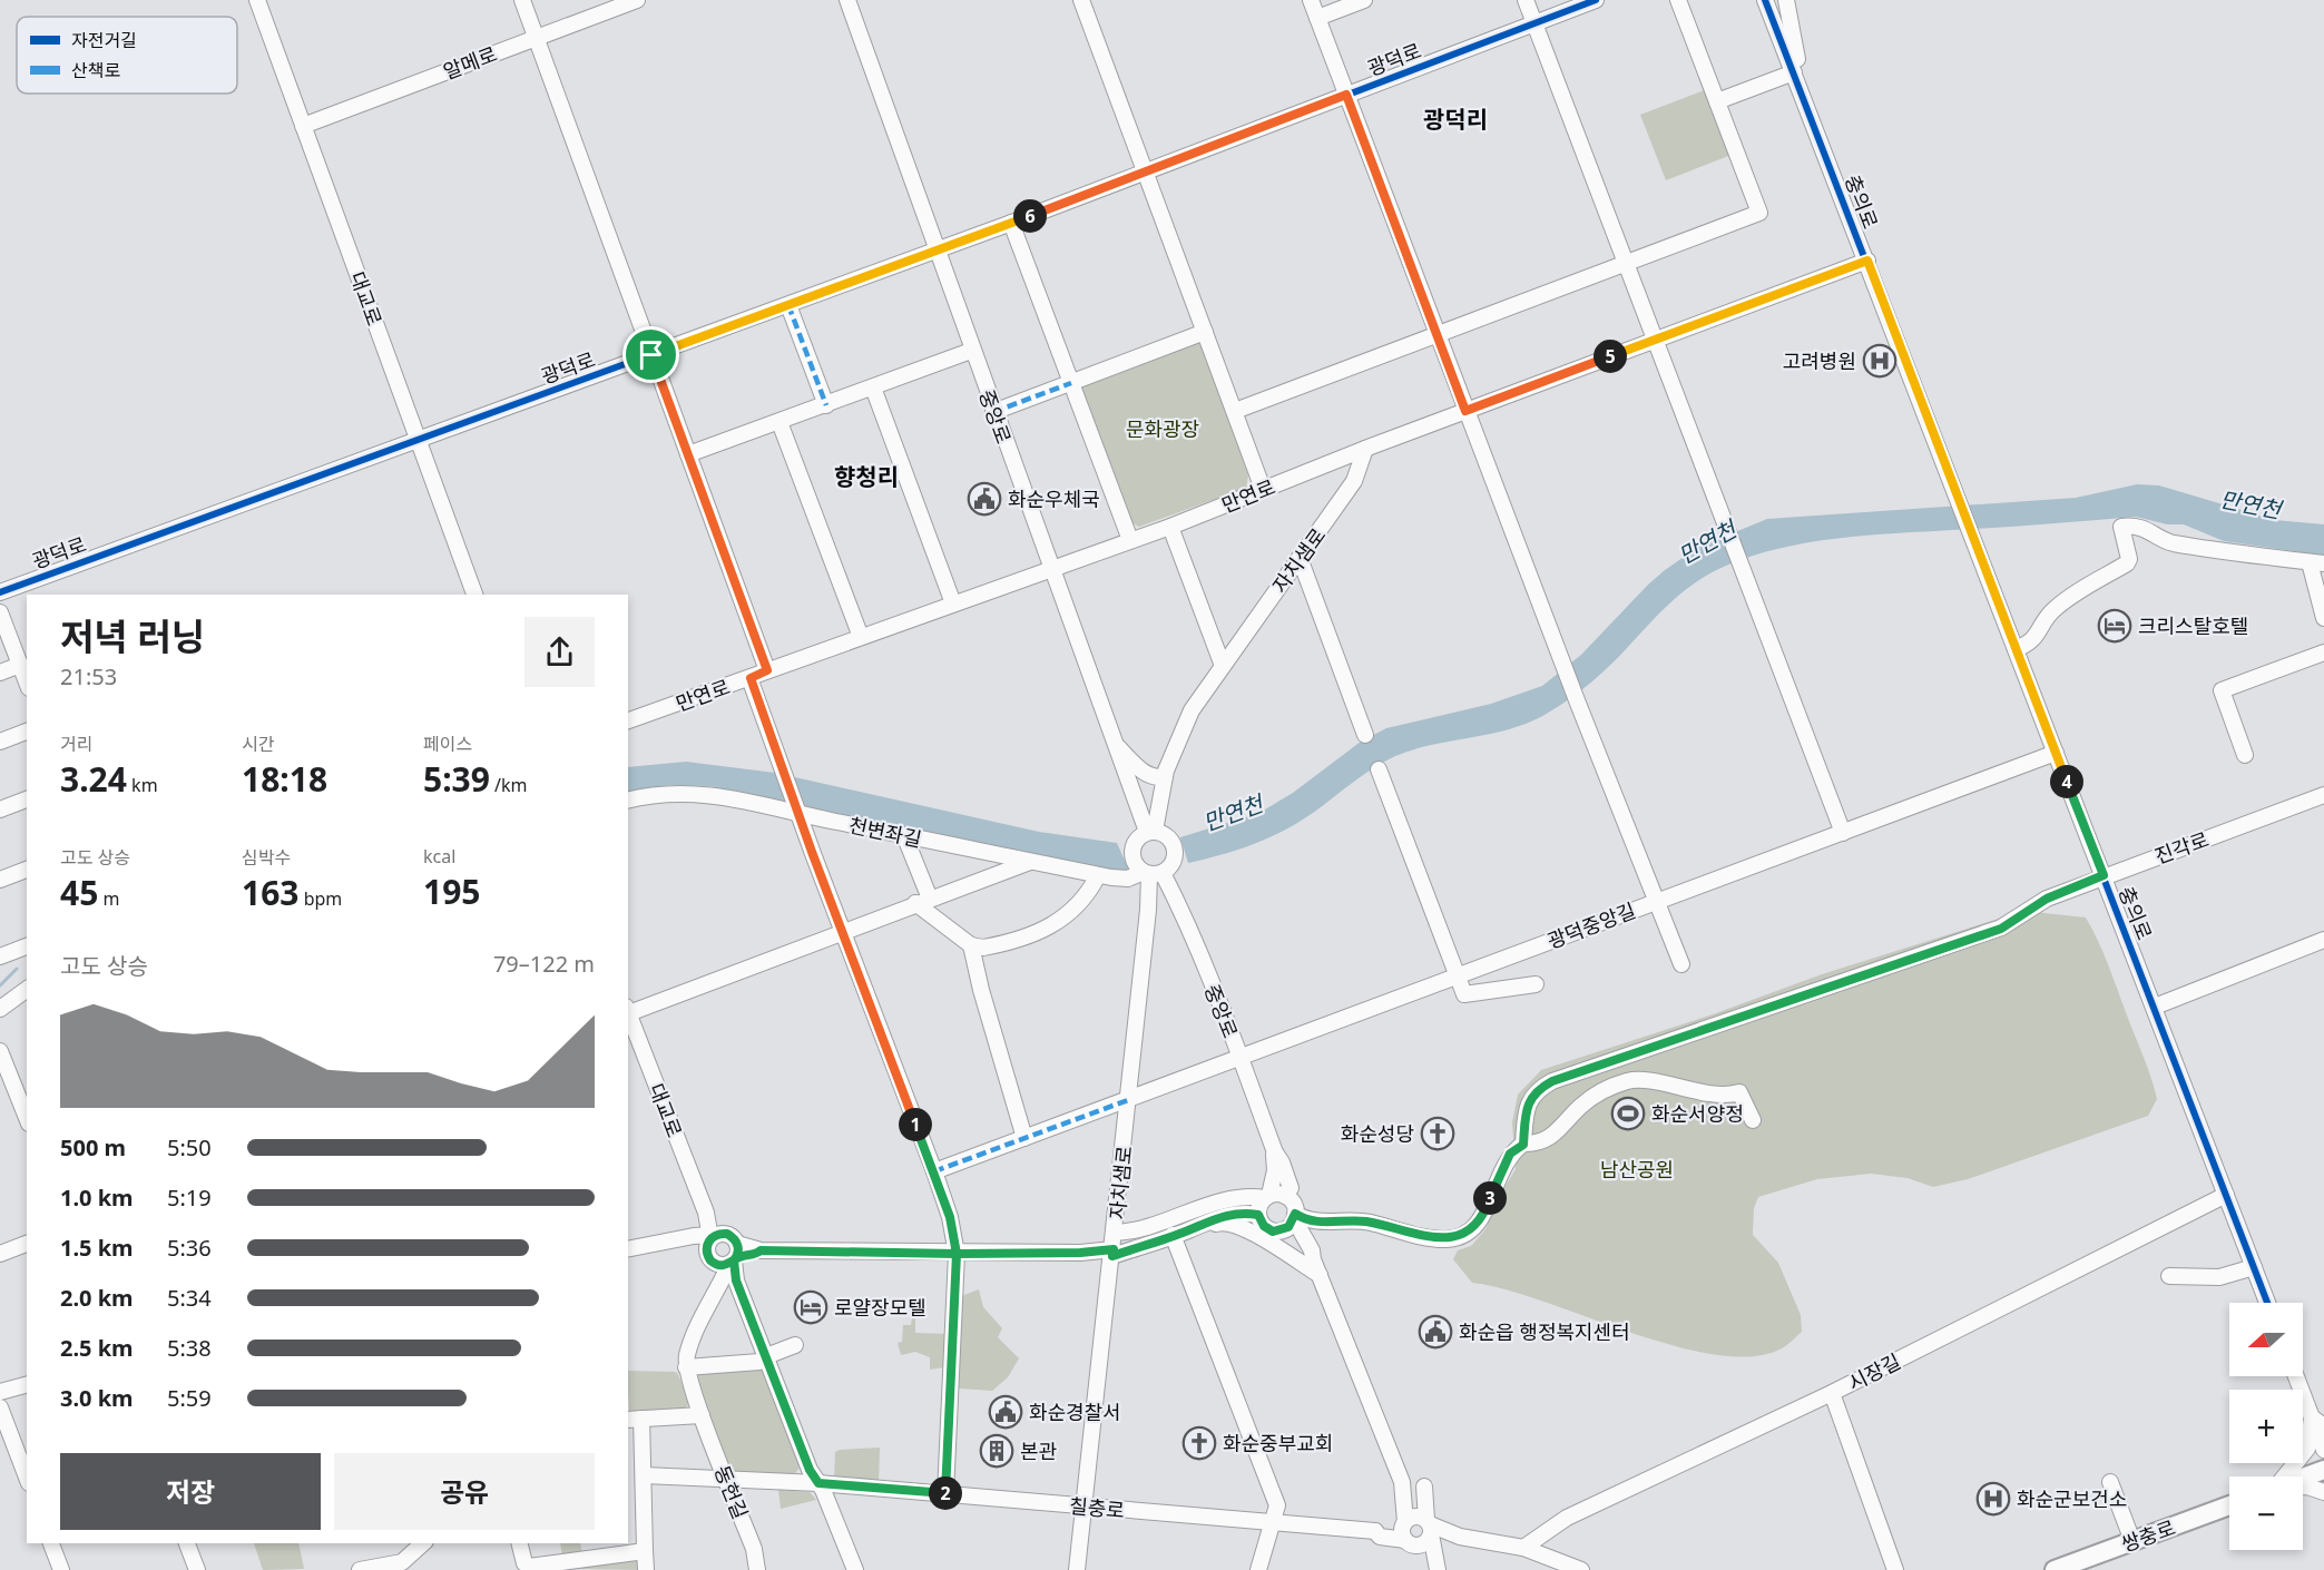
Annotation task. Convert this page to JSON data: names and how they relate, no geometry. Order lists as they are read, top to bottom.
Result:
{
  "streets": {
    "main road": ["쌍충로"],
    "street": [
      "광덕로",
      "알메로",
      "충의로",
      "대교로",
      "중앙로",
      "만연로",
      "자치샘로",
      "천변좌길",
      "진각로",
      "광덕중앙길",
      "시장길",
      "동헌길",
      "칠충로"
    ]
  },
  "crossings": [
    ["광덕로", "대교로"],
    ["광덕로", "중앙로"],
    ["알메로", "대교로"],
    ["충의로", "만연로"],
    ["충의로", "진각로"],
    ["충의로", "광덕중앙길"],
    ["충의로", "시장길"],
    ["중앙로", "만연로"],
    ["중앙로", "자치샘로"],
    ["중앙로", "천변좌길"],
    ["중앙로", "광덕중앙길"],
    ["만연로", "자치샘로"],
    ["자치샘로", "천변좌길"],
    ["자치샘로", "광덕중앙길"],
    ["자치샘로", "칠충로"]
  ],
  "districts": ["광덕리", "향청리"],
  "water": ["만연천"],
  "parks": ["문화광장", "남산공원"],
  "places": {
    "hospital": ["고려병원", "화순군보건소"],
    "public building": ["화순우체국", "화순읍 행정복지센터", "화순경찰서"],
    "hotel": ["크리스탈호텔", "로얄장모텔"],
    "sports": ["화순서양정"],
    "church": ["화순성당", "화순중부교회"],
    "building": ["본관"]
  },
  "legend": ["자전거길", "산책로"],
  "north": "left",
  "page": {
    "pins": [
      "6",
      "5",
      "4",
      "1",
      "3",
      "2"
    ],
    "heading": ["저녁 러닝", "21:53"],
    "stats": [
      ["거리", "3.24 km"],
      ["시간", "18:18"],
      ["페이스", "5:39 /km"],
      ["고도 상승", "45 m"],
      ["심박수", "163 bpm"],
      ["kcal", "195"]
    ],
    "chart": ["고도 상승", "79–122 m"],
    "list": [
      {
        "name": "500 m",
        "note": "5:50"
      },
      {
        "name": "1.0 km",
        "note": "5:19"
      },
      {
        "name": "1.5 km",
        "note": "5:36"
      },
      {
        "name": "2.0 km",
        "note": "5:34"
      },
      {
        "name": "2.5 km",
        "note": "5:38"
      },
      {
        "name": "3.0 km",
        "note": "5:59"
      }
    ],
    "map_buttons": ["+", "−"],
    "buttons": ["저장", "공유"]
  }
}
